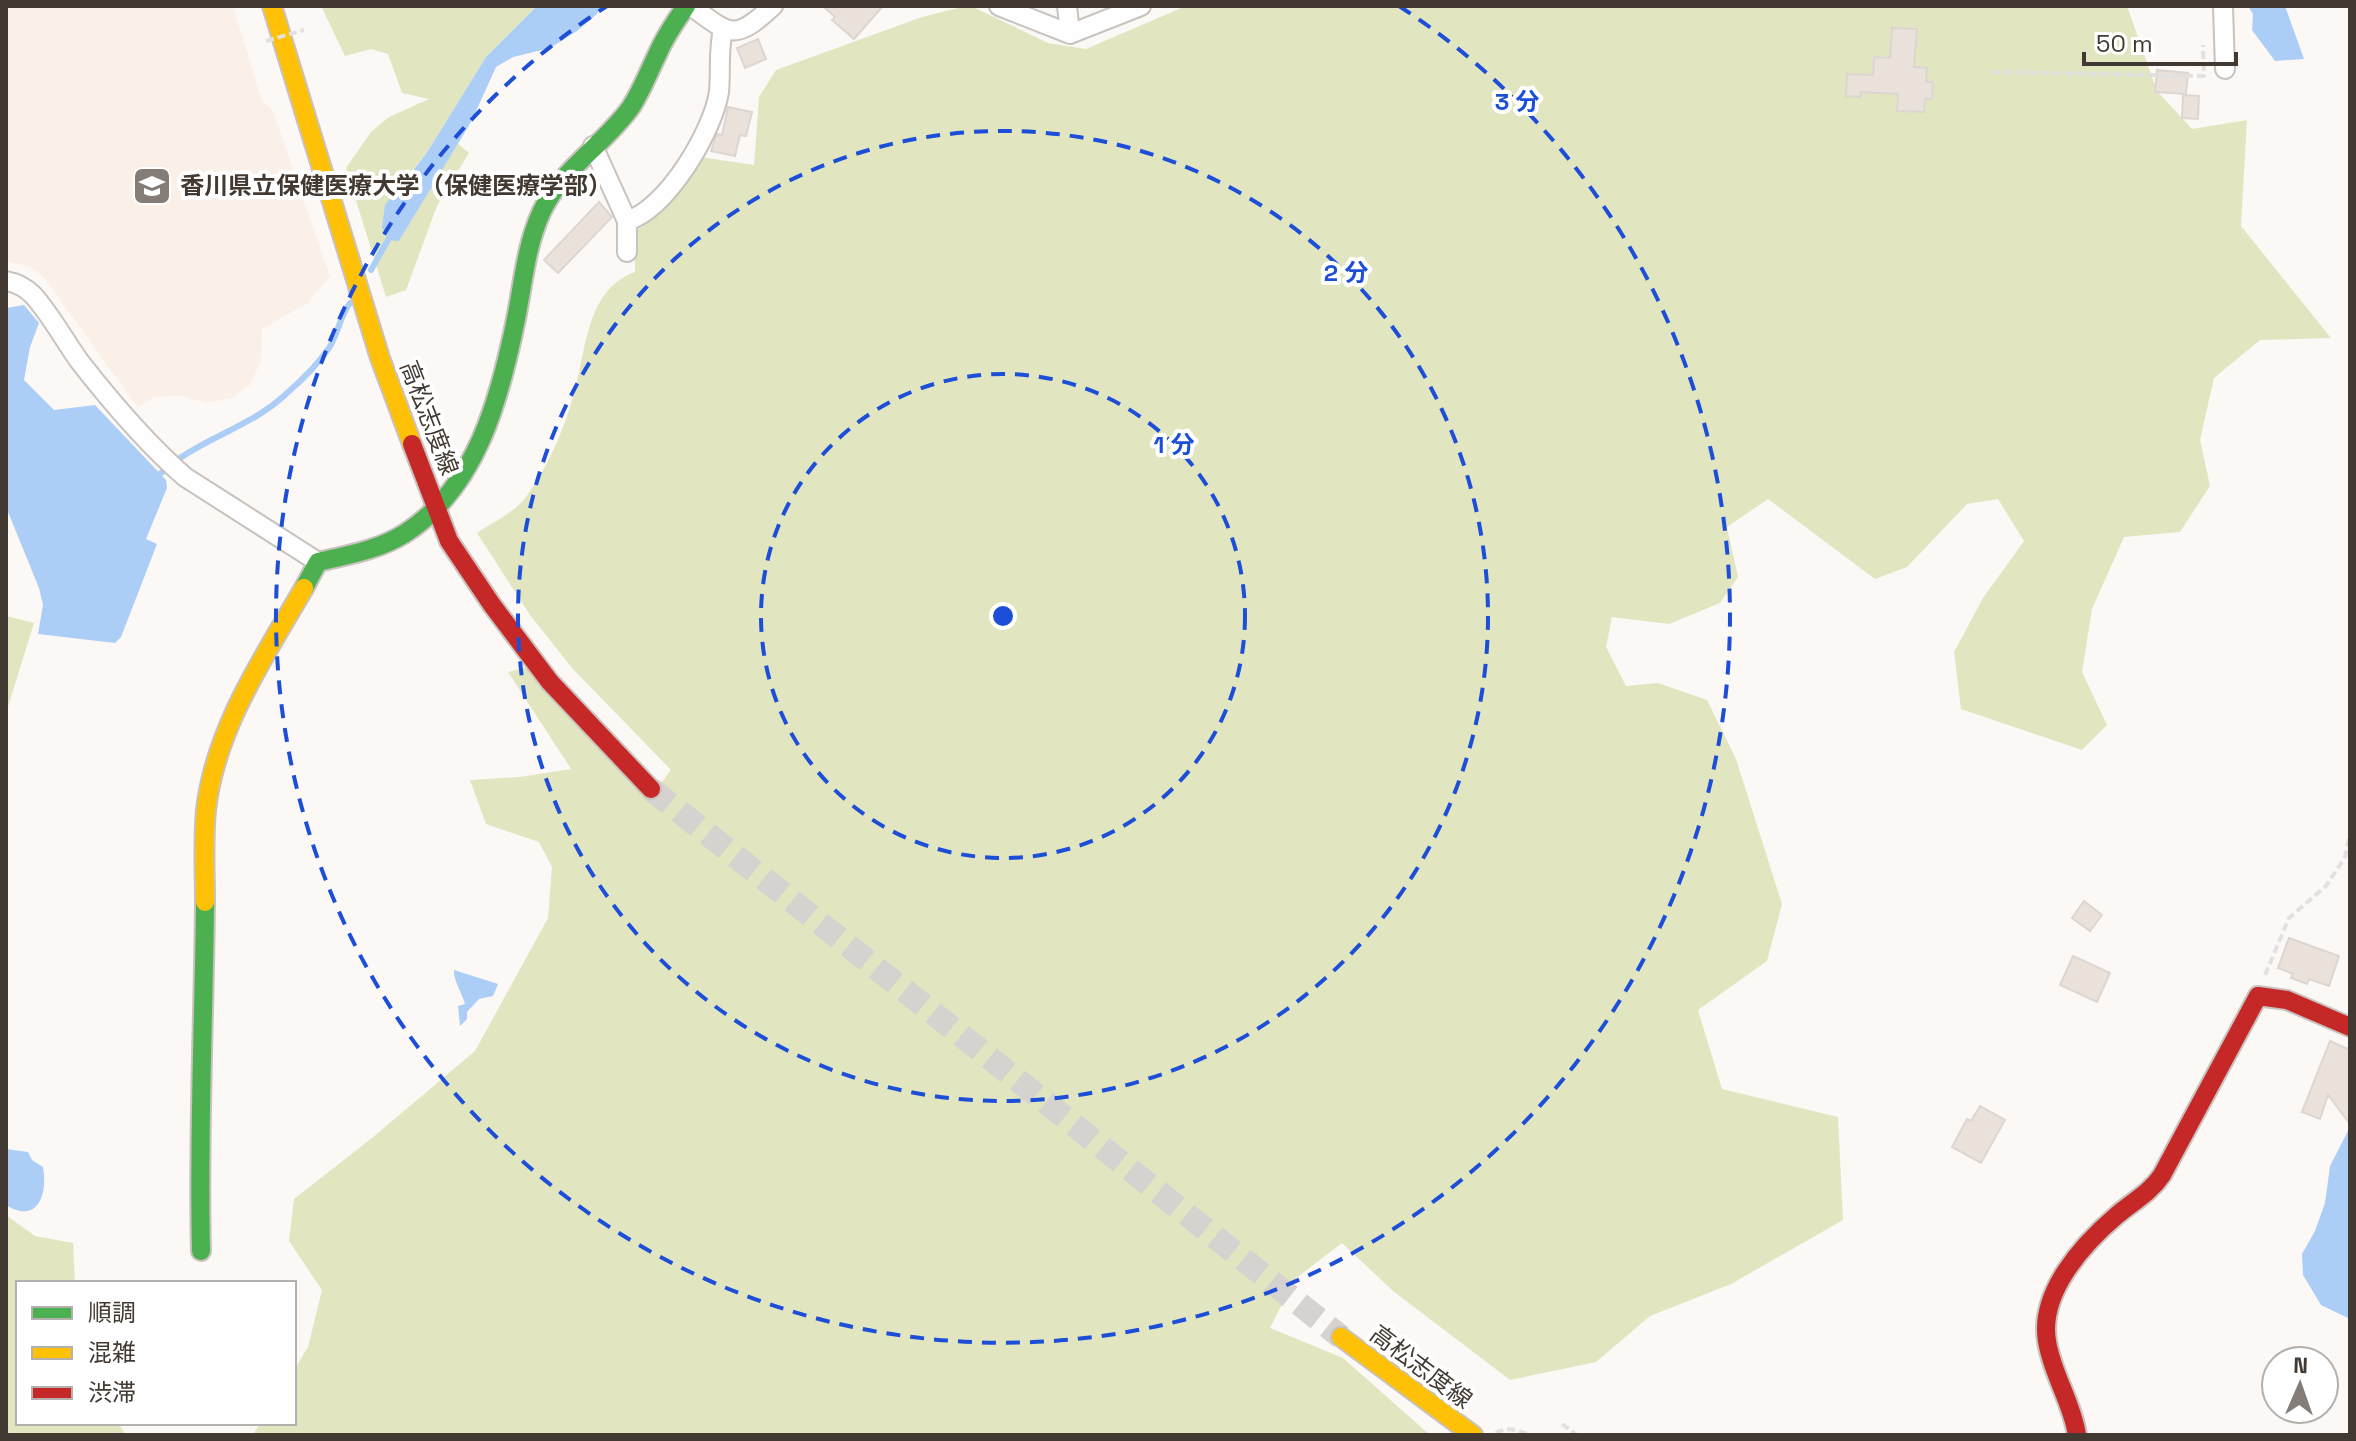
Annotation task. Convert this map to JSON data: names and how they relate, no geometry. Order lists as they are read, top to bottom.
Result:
{
  "streets": {
    "street": ["高松志度線"]
  },
  "places": {
    "school or university": ["香川県立保健医療大学（保健医療学部）"]
  },
  "legend": ["順調", "混雑", "渋滞"],
  "scale_bar": "50 m",
  "north": "top",
  "rings": ["3 分", "2 分", "1 分"]
}
